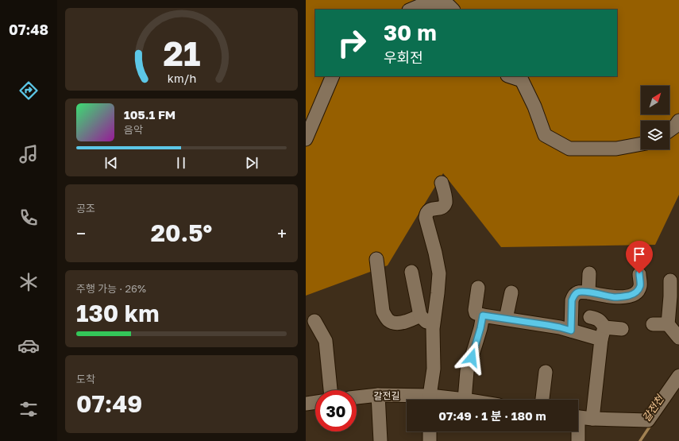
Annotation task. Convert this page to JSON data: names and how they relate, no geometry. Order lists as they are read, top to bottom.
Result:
{
  "streets": {
    "street": ["갈전길"]
  },
  "water": ["갈전천"],
  "north": "top right",
  "page": {
    "tabs": "07:48",
    "turn": ["30 m", "우회전"],
    "song": ["105.1 FM", "음악"],
    "tile": [
      "공조",
      ["주행 가능 · 26%", "130 km"],
      ["도착", "07:49"]
    ],
    "heat": ["−", "20.5°", "+"],
    "limit": "30",
    "trip": "07:49 · 1 분 · 180 m",
    "gauge": ["21", "km/h"]
  }
}
